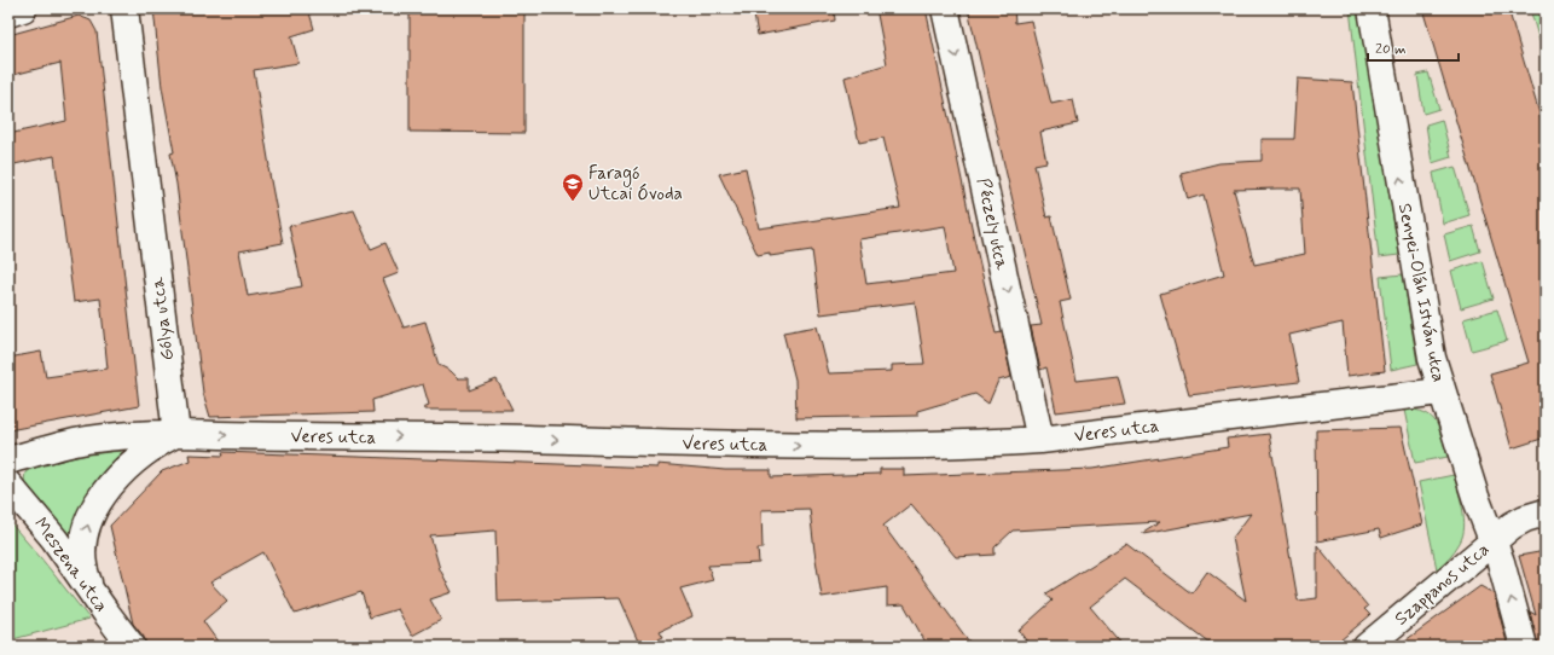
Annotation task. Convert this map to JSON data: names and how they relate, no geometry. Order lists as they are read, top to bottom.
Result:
{
  "streets": {
    "street": [
      "Péczely utca",
      "Senyei-Oláh István utca",
      "Gólya utca",
      "Veres utca",
      "Meszena utca",
      "Szappanos utca"
    ]
  },
  "crossings": [
    ["Péczely utca", "Veres utca"],
    ["Senyei-Oláh István utca", "Veres utca"],
    ["Senyei-Oláh István utca", "Szappanos utca"],
    ["Gólya utca", "Veres utca"]
  ],
  "one_way": ["Péczely utca", "Senyei-Oláh István utca", "Veres utca"],
  "places": {
    "school or university": ["Faragó Utcai Óvoda"]
  },
  "scale_bar": "20 m"
}
